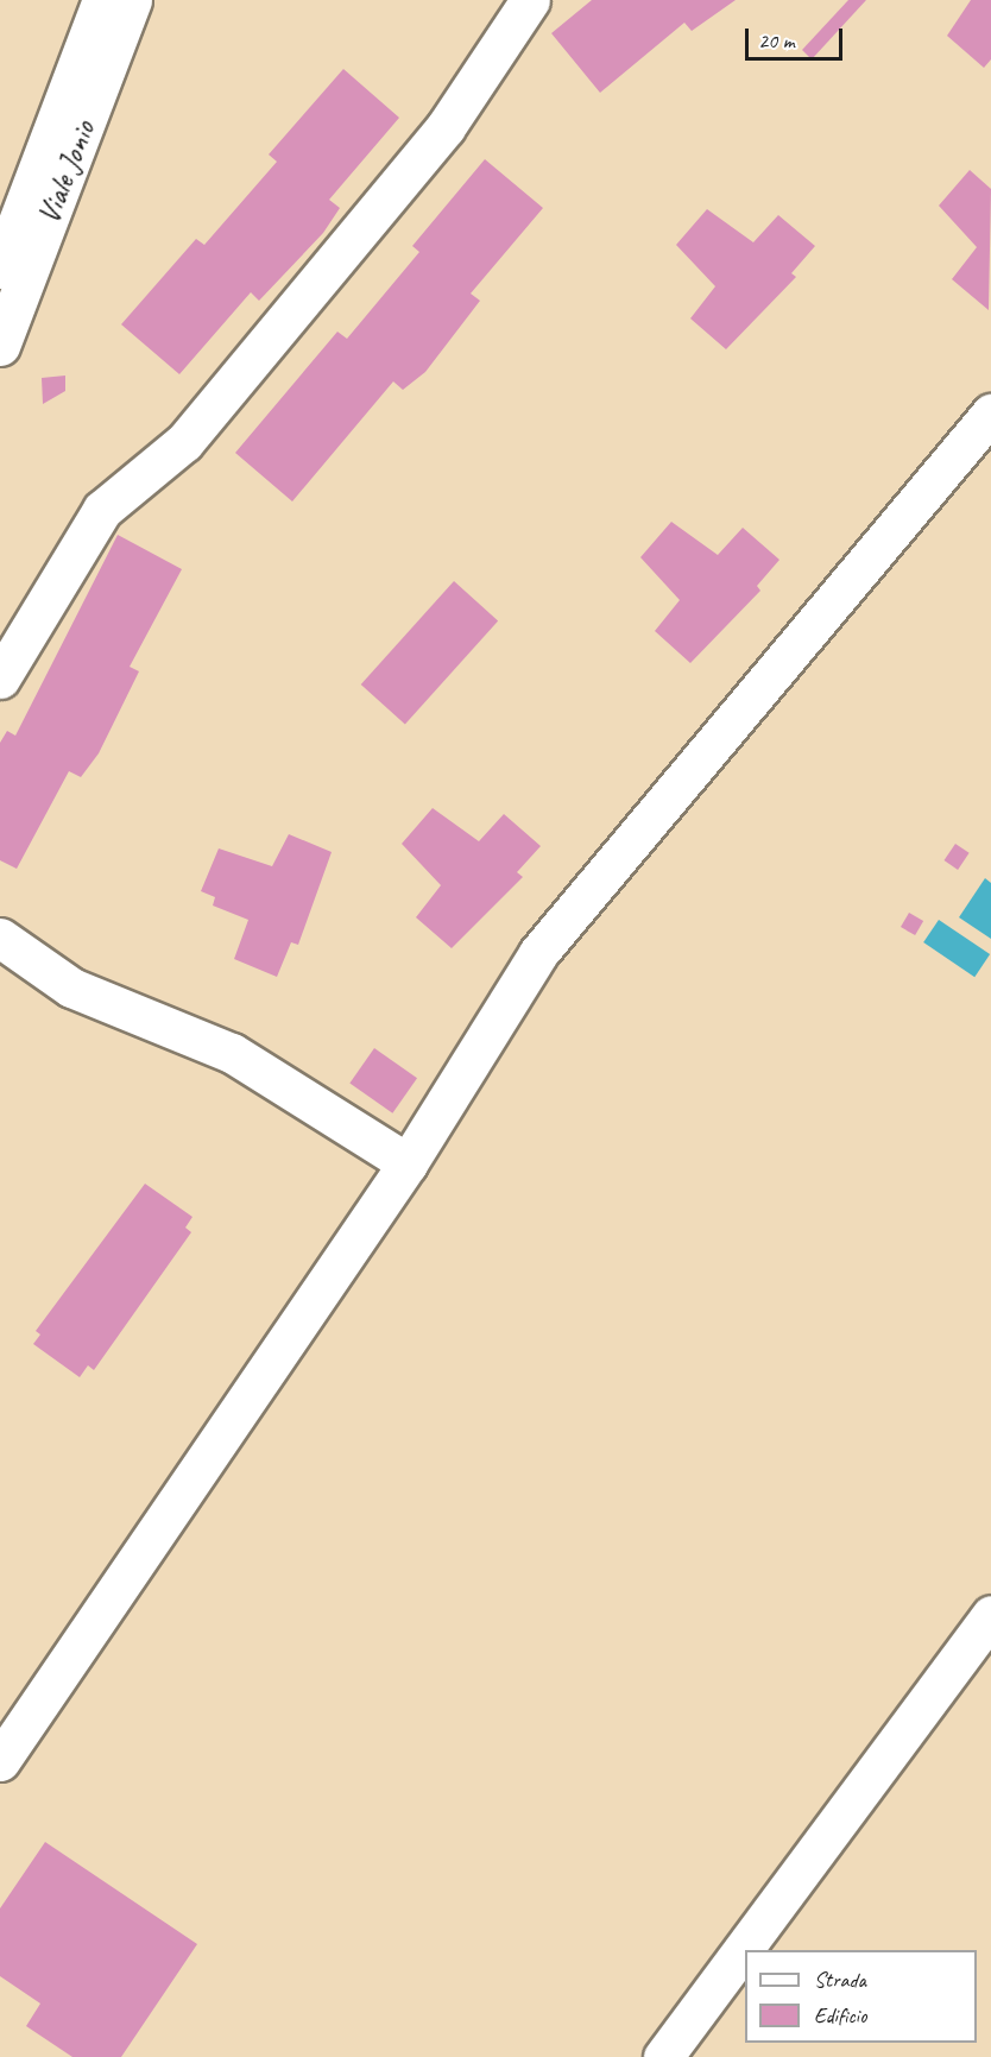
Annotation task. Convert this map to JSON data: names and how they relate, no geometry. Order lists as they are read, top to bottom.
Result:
{
  "streets": {
    "main road": ["Viale Jonio"]
  },
  "legend": ["Strada", "Edificio"],
  "scale_bar": "20 m"
}
